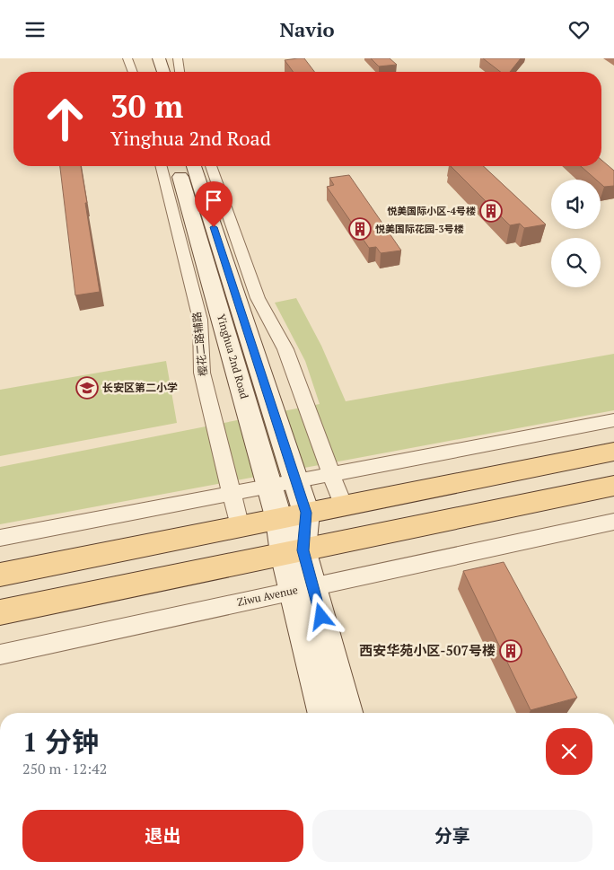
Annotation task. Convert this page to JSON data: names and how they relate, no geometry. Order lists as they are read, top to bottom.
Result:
{
  "streets": {
    "main road": ["Yinghua 2nd Road"],
    "street": ["樱花二路辅路", "Ziwu Avenue"]
  },
  "places": {
    "building": ["悦美国际小区-4号楼", "悦美国际花园-3号楼", "西安华苑小区-507号楼"],
    "school or university": ["长安区第二小学"]
  },
  "page": {
    "header": "Navio",
    "turn": ["30 m", "Yinghua 2nd Road"],
    "heading": ["1 分钟", "250 m · 12:42"],
    "buttons": ["退出", "分享"]
  }
}
